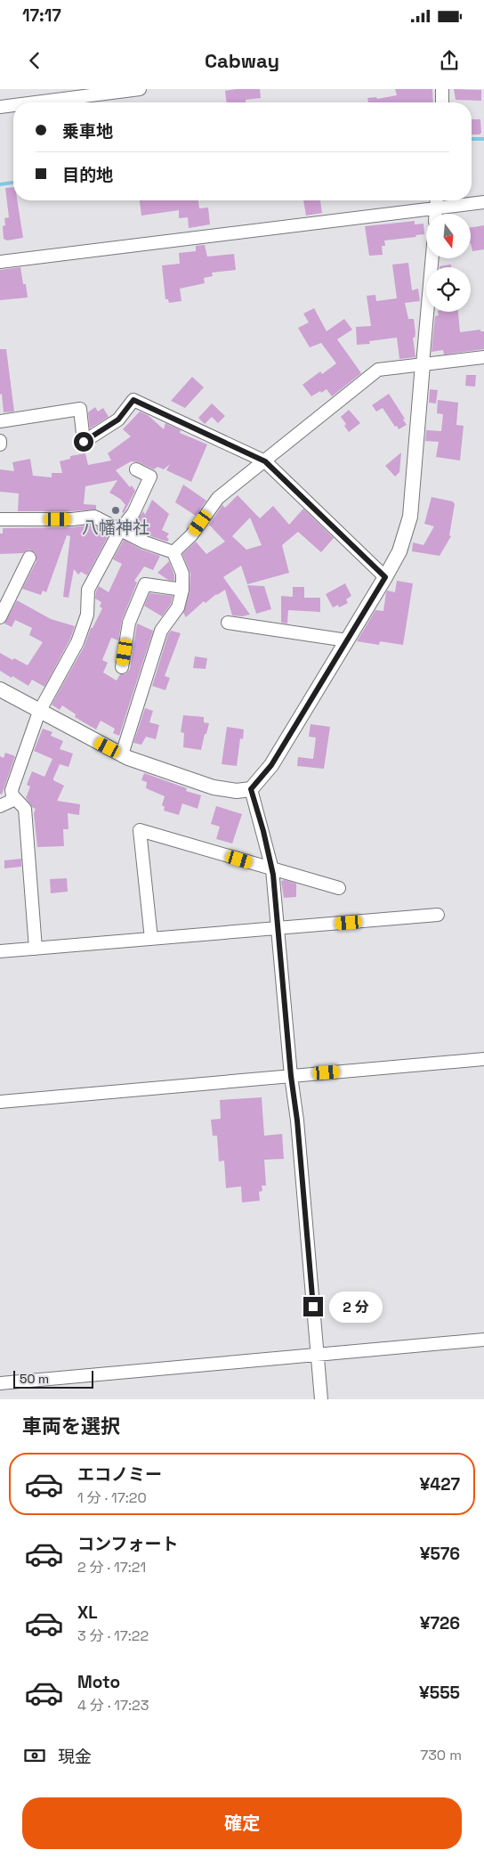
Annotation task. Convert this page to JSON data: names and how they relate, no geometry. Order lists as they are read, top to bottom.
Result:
{
  "places": ["八幡神社"],
  "scale_bar": "50 m",
  "north": "bottom",
  "page": {
    "status": "17:17",
    "header": "Cabway",
    "banner": ["乗車地", "目的地"],
    "bubble": "2 分",
    "scale": "50 m",
    "heading": "車両を選択",
    "list": [
      {
        "name": "エコノミー",
        "note": "1 分 · 17:20",
        "value": "¥427"
      },
      {
        "name": "コンフォート",
        "note": "2 分 · 17:21",
        "value": "¥576"
      },
      {
        "name": "XL",
        "note": "3 分 · 17:22",
        "value": "¥726"
      },
      {
        "name": "Moto",
        "note": "4 分 · 17:23",
        "value": "¥555"
      }
    ],
    "pay": ["現金", "730 m"],
    "buttons": "確定"
  }
}
